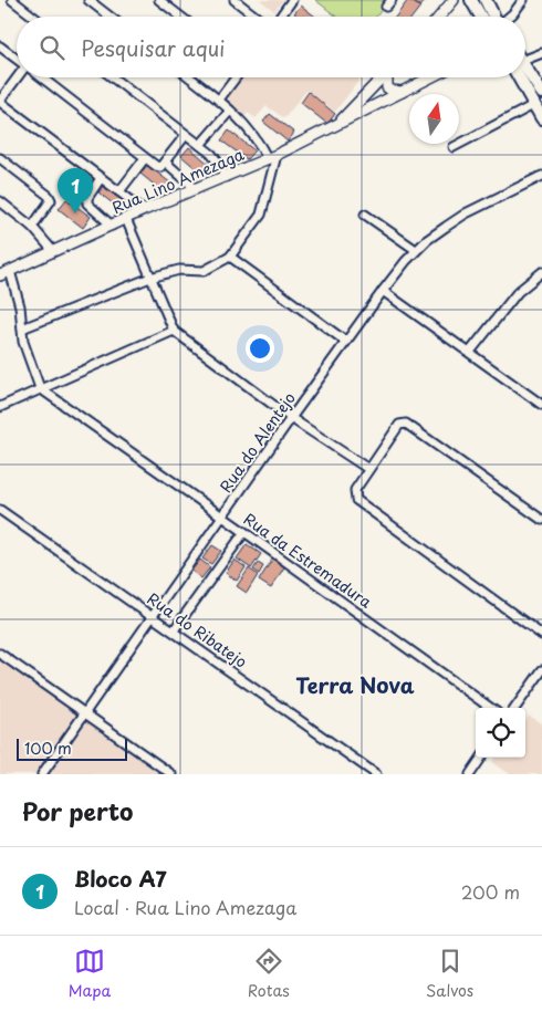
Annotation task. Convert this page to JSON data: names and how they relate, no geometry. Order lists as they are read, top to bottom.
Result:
{
  "streets": {
    "street": [
      "Rua Lino Amezaga",
      "Rua do Alentejo",
      "Rua da Estremadura",
      "Rua do Ribatejo"
    ]
  },
  "crossings": [
    ["Rua do Alentejo", "Rua da Estremadura"],
    ["Rua do Alentejo", "Rua do Ribatejo"]
  ],
  "districts": ["Terra Nova"],
  "scale_bar": "100 m",
  "north": "top",
  "page": {
    "search": "Pesquisar aqui",
    "pins": "1",
    "scale": "100 m",
    "heading": "Por perto",
    "list": [
      {
        "mark": "1",
        "name": "Bloco A7",
        "note": "Local · Rua Lino Amezaga",
        "value": "200 m"
      }
    ],
    "nav": ["Mapa", "Rotas", "Salvos"]
  }
}
